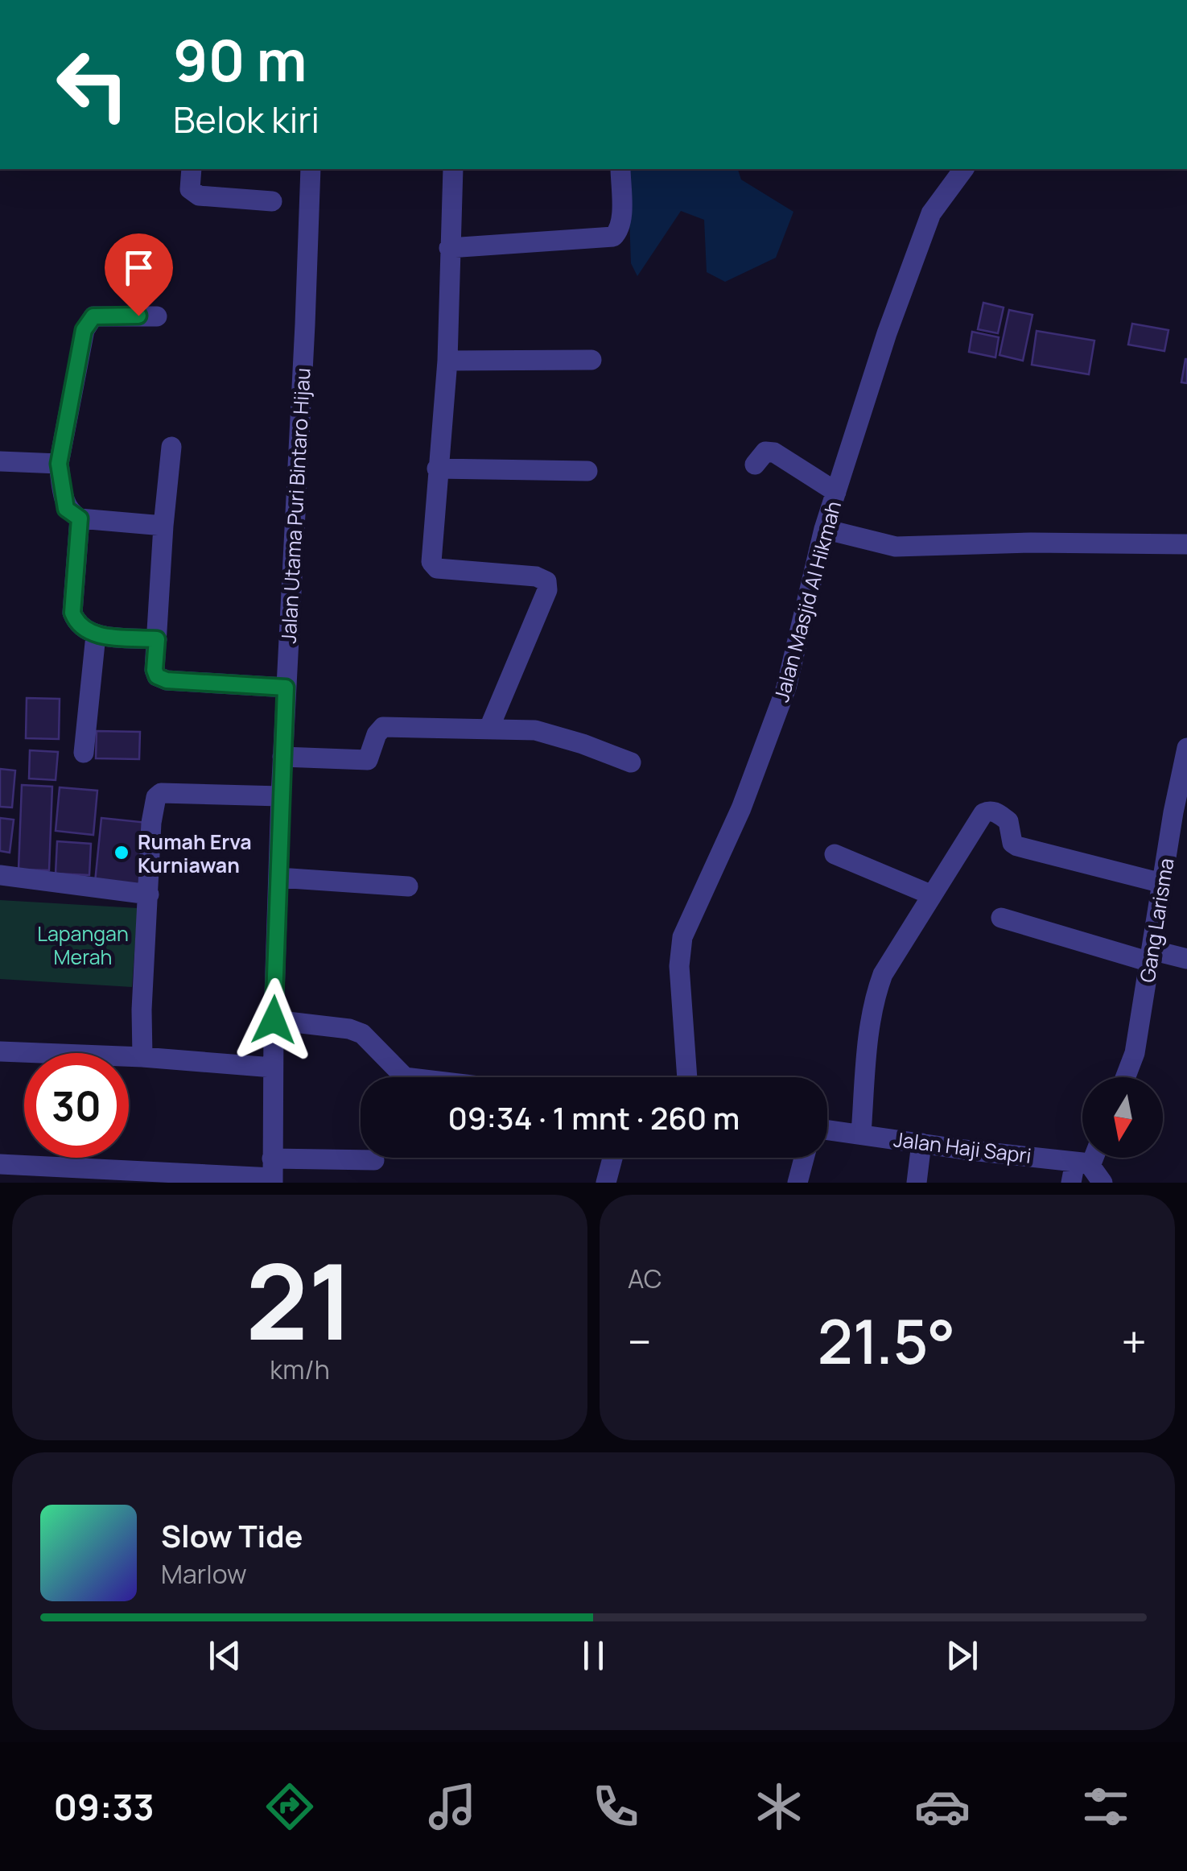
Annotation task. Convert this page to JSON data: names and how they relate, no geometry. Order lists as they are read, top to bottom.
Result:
{
  "streets": {
    "street": [
      "Jalan Utama Puri Bintaro Hijau",
      "Jalan Masjid Al Hikmah",
      "Gang Larisma",
      "Jalan Haji Sapri"
    ]
  },
  "parks": ["Lapangan Merah"],
  "places": ["Rumah Erva Kurniawan"],
  "north": "bottom",
  "page": {
    "turn": ["90 m", "Belok kiri"],
    "limit": "30",
    "trip": "09:34 · 1 mnt · 260 m",
    "tile": [
      ["21", "km/h"],
      "AC"
    ],
    "heat": ["−", "21.5°", "+"],
    "song": ["Slow Tide", "Marlow"],
    "tabs": "09:33"
  }
}
